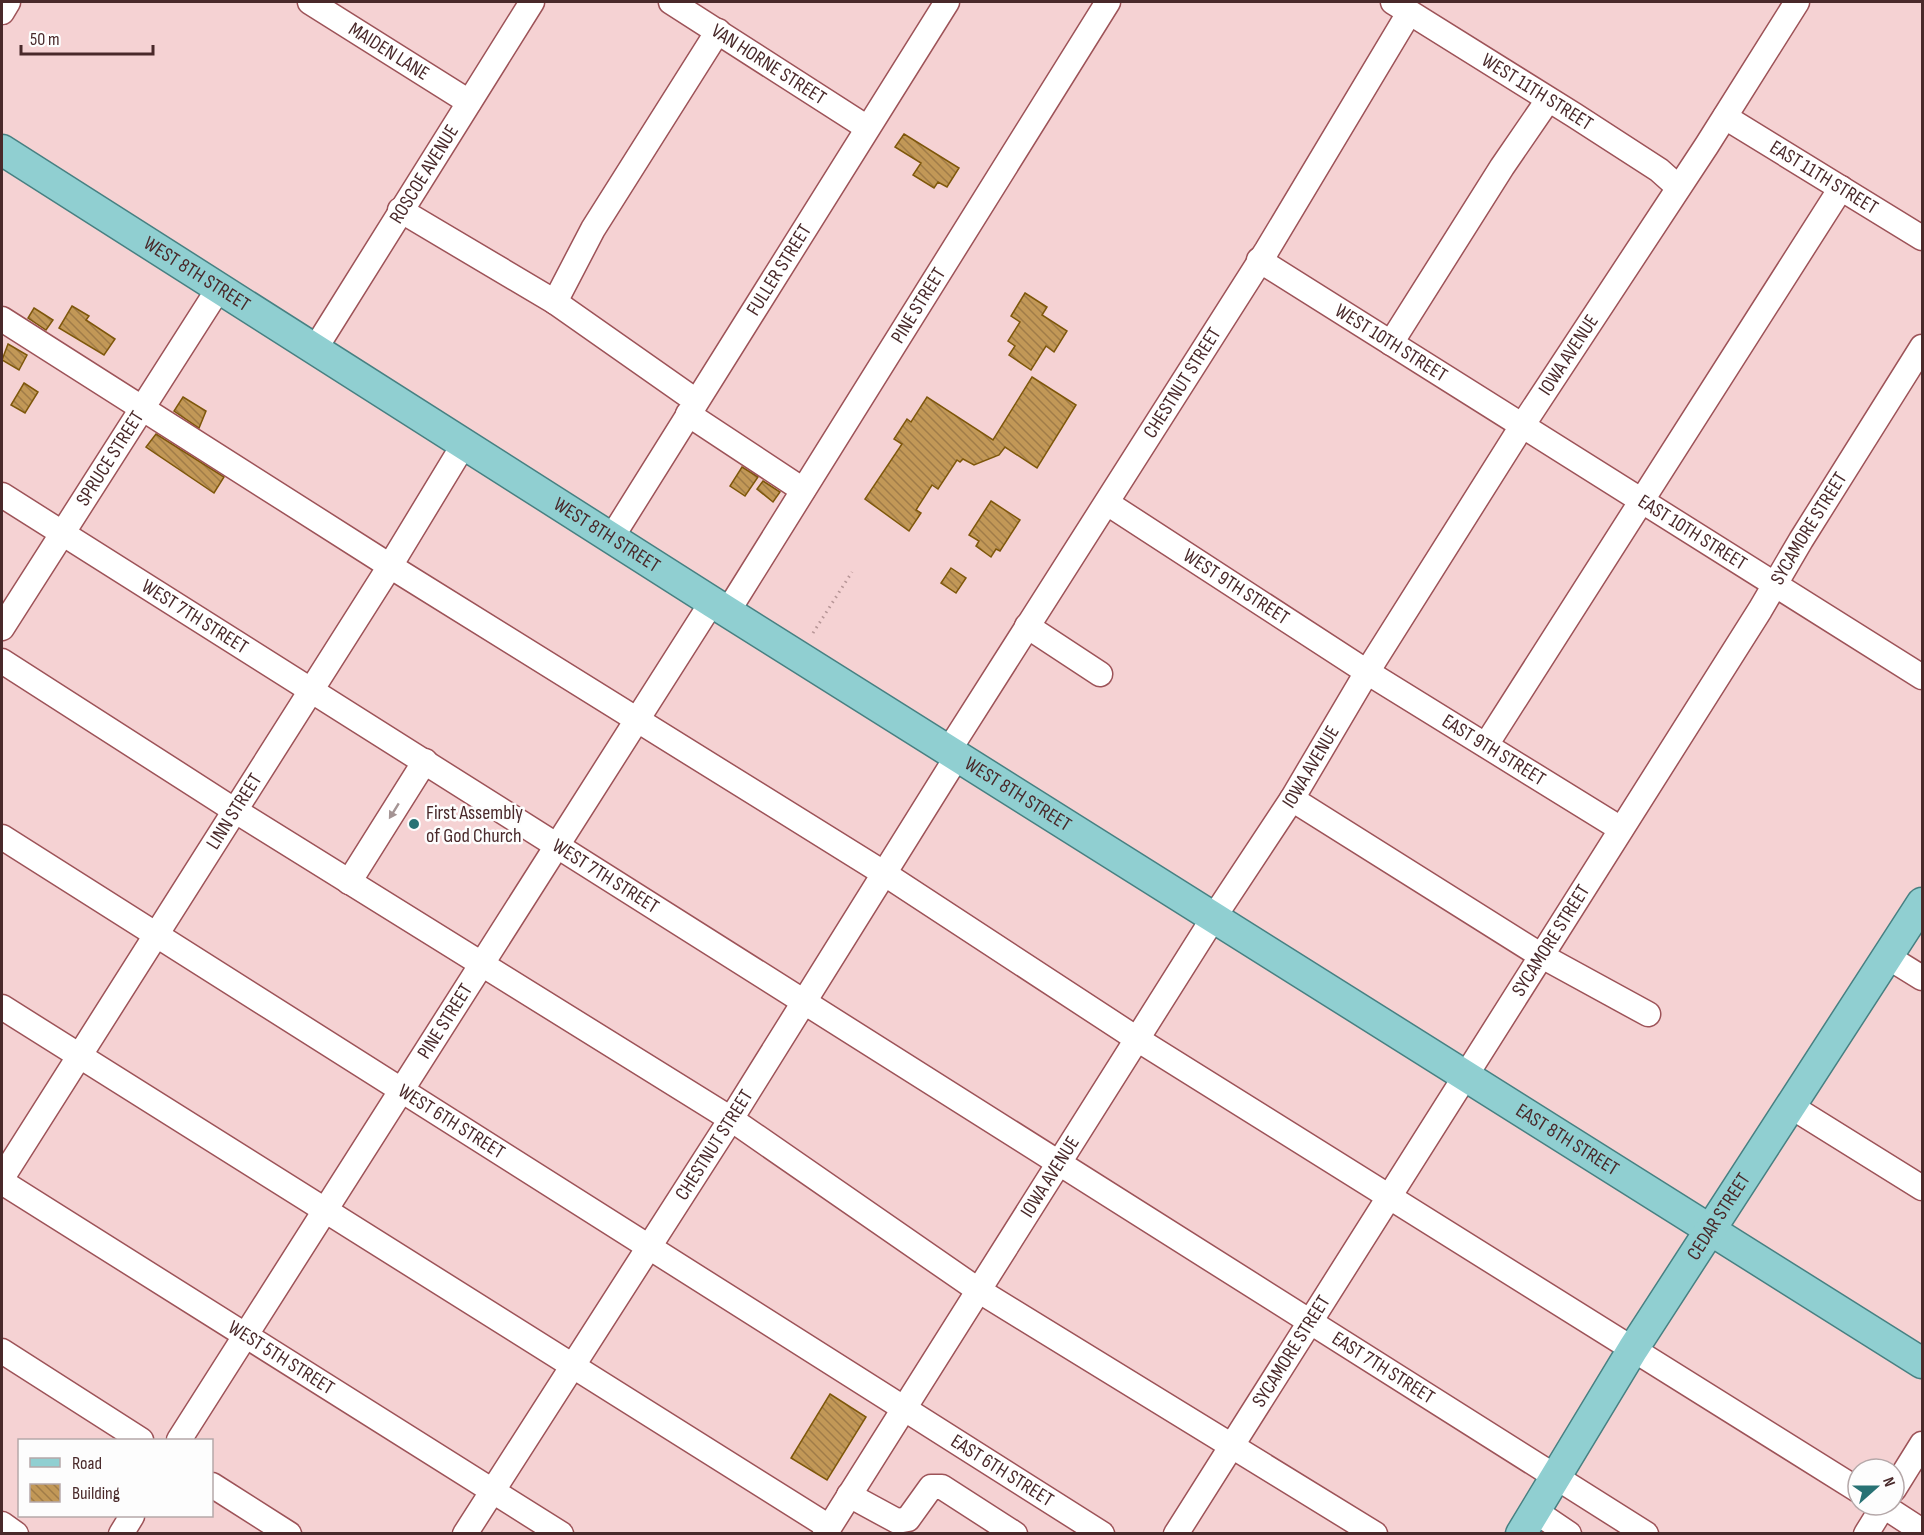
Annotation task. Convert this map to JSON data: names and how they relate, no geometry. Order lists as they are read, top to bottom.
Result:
{
  "streets": {
    "main road": ["WEST 8TH STREET", "EAST 8TH STREET", "CEDAR STREET"],
    "street": [
      "MAIDEN LANE",
      "VAN HORNE STREET",
      "WEST 11TH STREET",
      "ROSCOE AVENUE",
      "EAST 11TH STREET",
      "FULLER STREET",
      "PINE STREET",
      "WEST 10TH STREET",
      "IOWA AVENUE",
      "CHESTNUT STREET",
      "SPRUCE STREET",
      "SYCAMORE STREET",
      "EAST 10TH STREET",
      "WEST 9TH STREET",
      "WEST 7TH STREET",
      "EAST 9TH STREET",
      "LINN STREET",
      "WEST 6TH STREET",
      "WEST 5TH STREET",
      "EAST 7TH STREET",
      "EAST 6TH STREET"
    ]
  },
  "crossings": [
    ["MAIDEN LANE", "ROSCOE AVENUE"],
    ["VAN HORNE STREET", "FULLER STREET"],
    ["WEST 11TH STREET", "IOWA AVENUE"],
    ["WEST 11TH STREET", "CHESTNUT STREET"],
    ["ROSCOE AVENUE", "WEST 8TH STREET"],
    ["EAST 11TH STREET", "IOWA AVENUE"],
    ["FULLER STREET", "WEST 8TH STREET"],
    ["WEST 8TH STREET", "PINE STREET"],
    ["WEST 8TH STREET", "IOWA AVENUE"],
    ["WEST 8TH STREET", "CHESTNUT STREET"],
    ["WEST 8TH STREET", "SPRUCE STREET"],
    ["WEST 8TH STREET", "LINN STREET"],
    ["WEST 8TH STREET", "EAST 8TH STREET"],
    ["PINE STREET", "WEST 7TH STREET"],
    ["PINE STREET", "WEST 6TH STREET"],
    ["PINE STREET", "WEST 5TH STREET"],
    ["WEST 10TH STREET", "IOWA AVENUE"],
    ["WEST 10TH STREET", "CHESTNUT STREET"],
    ["WEST 10TH STREET", "EAST 10TH STREET"],
    ["IOWA AVENUE", "EAST 10TH STREET"],
    ["IOWA AVENUE", "WEST 9TH STREET"],
    ["IOWA AVENUE", "WEST 7TH STREET"],
    ["IOWA AVENUE", "EAST 9TH STREET"],
    ["IOWA AVENUE", "WEST 6TH STREET"],
    ["IOWA AVENUE", "EAST 8TH STREET"],
    ["IOWA AVENUE", "EAST 7TH STREET"],
    ["IOWA AVENUE", "EAST 6TH STREET"],
    ["CHESTNUT STREET", "WEST 9TH STREET"],
    ["CHESTNUT STREET", "WEST 7TH STREET"],
    ["CHESTNUT STREET", "WEST 6TH STREET"],
    ["CHESTNUT STREET", "WEST 5TH STREET"],
    ["SPRUCE STREET", "WEST 7TH STREET"],
    ["SYCAMORE STREET", "EAST 10TH STREET"],
    ["SYCAMORE STREET", "EAST 9TH STREET"],
    ["SYCAMORE STREET", "EAST 8TH STREET"],
    ["SYCAMORE STREET", "EAST 7TH STREET"],
    ["WEST 9TH STREET", "EAST 9TH STREET"],
    ["WEST 7TH STREET", "LINN STREET"],
    ["WEST 7TH STREET", "EAST 7TH STREET"],
    ["LINN STREET", "WEST 6TH STREET"],
    ["LINN STREET", "WEST 5TH STREET"],
    ["WEST 6TH STREET", "EAST 6TH STREET"],
    ["EAST 8TH STREET", "CEDAR STREET"],
    ["CEDAR STREET", "EAST 7TH STREET"]
  ],
  "places": ["First Assembly of God Church"],
  "legend": ["Road", "Building"],
  "scale_bar": "50 m",
  "north": "right"
}
